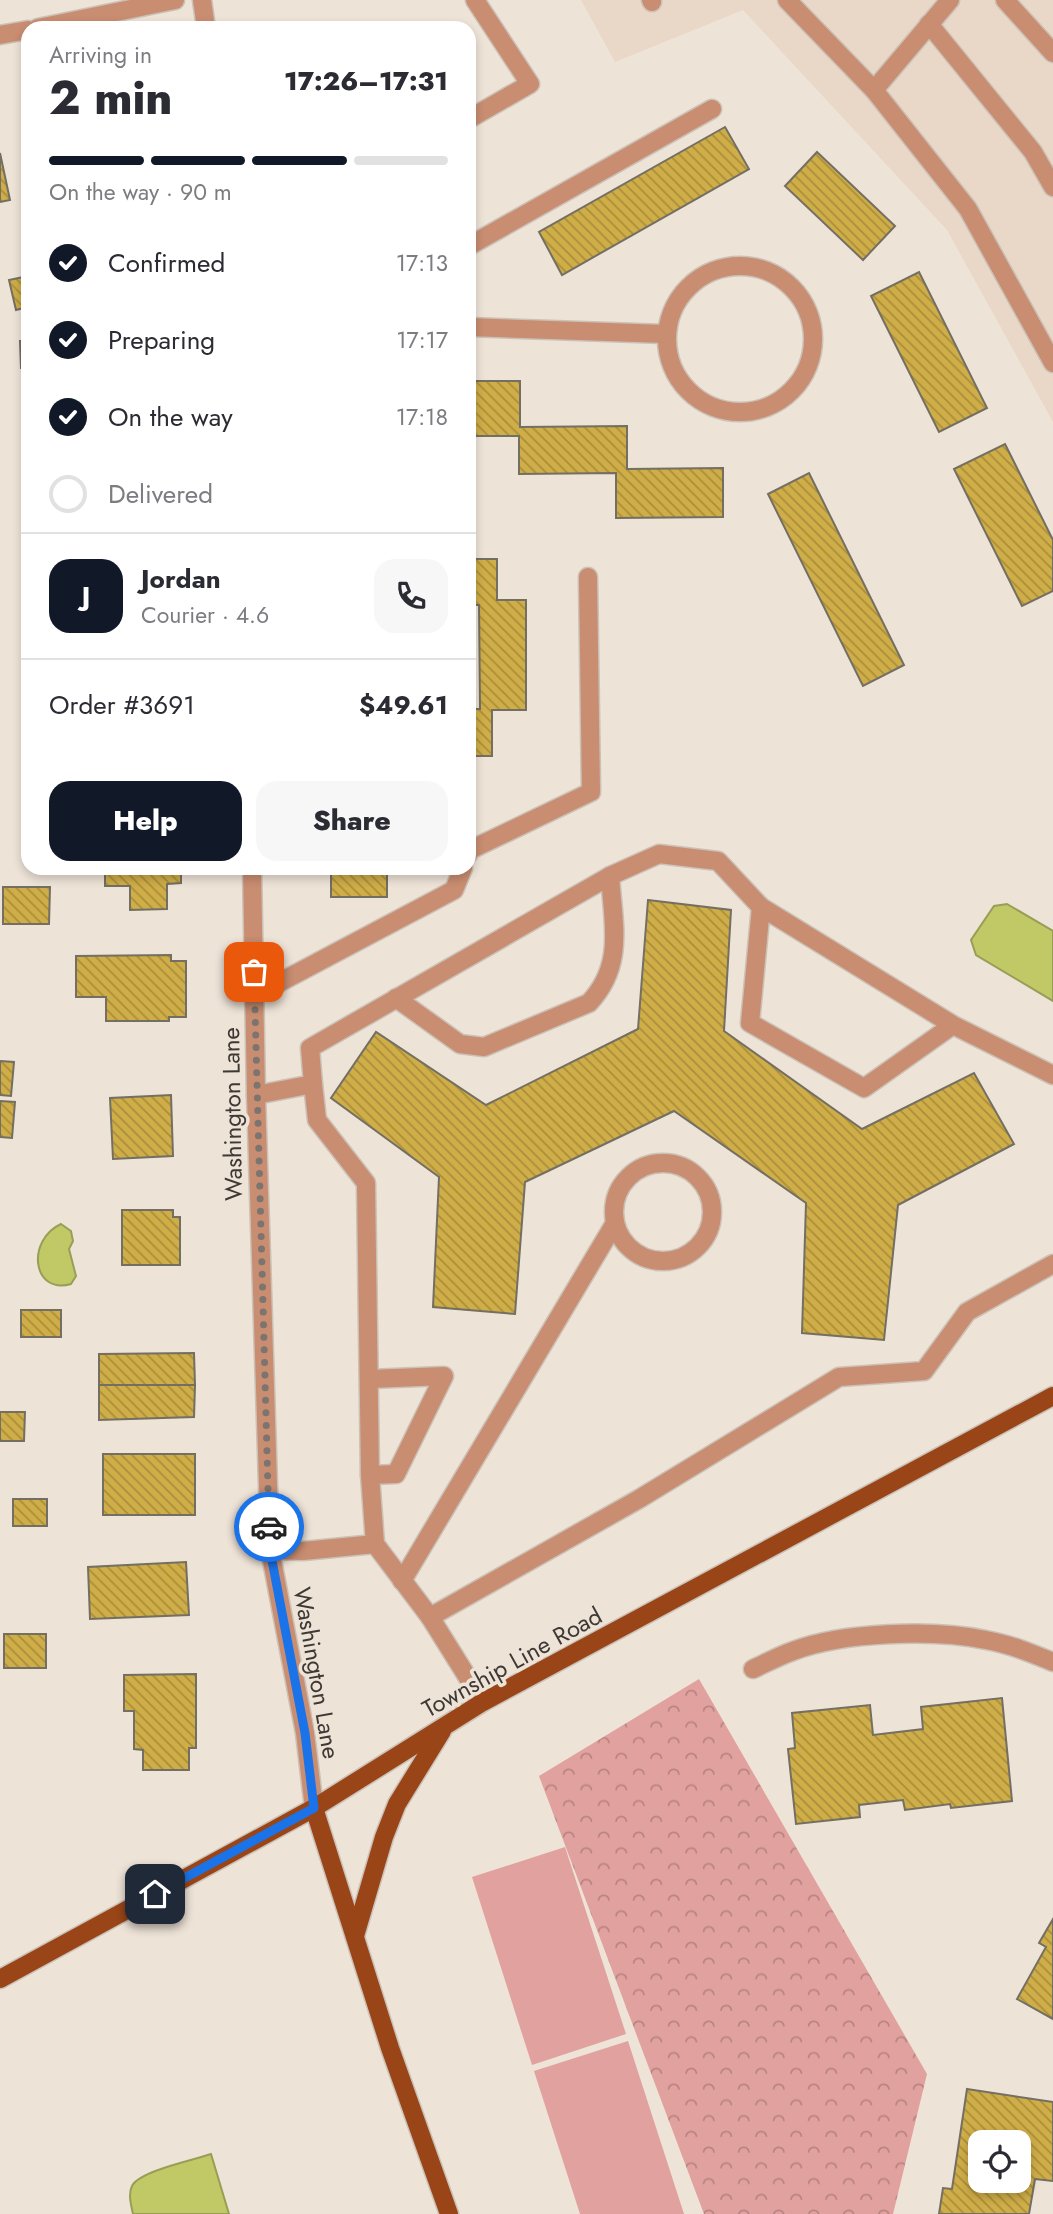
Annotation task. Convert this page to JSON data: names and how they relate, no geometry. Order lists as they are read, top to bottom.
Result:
{
  "streets": {
    "main road": ["Washington Lane", "Township Line Road"]
  },
  "crossings": [
    ["Washington Lane", "Township Line Road"]
  ],
  "page": {
    "heading": ["2 min", "Arriving in", "17:26–17:31"],
    "panel": [
      "Jordan",
      "Courier · 4.6",
      "Order #3691",
      "$49.61"
    ],
    "bar": "On the way · 90 m",
    "list": [
      ["Confirmed", "17:13"],
      ["Preparing", "17:17"],
      ["On the way", "17:18"],
      "Delivered"
    ],
    "round": "J",
    "buttons": ["Help", "Share"]
  }
}
